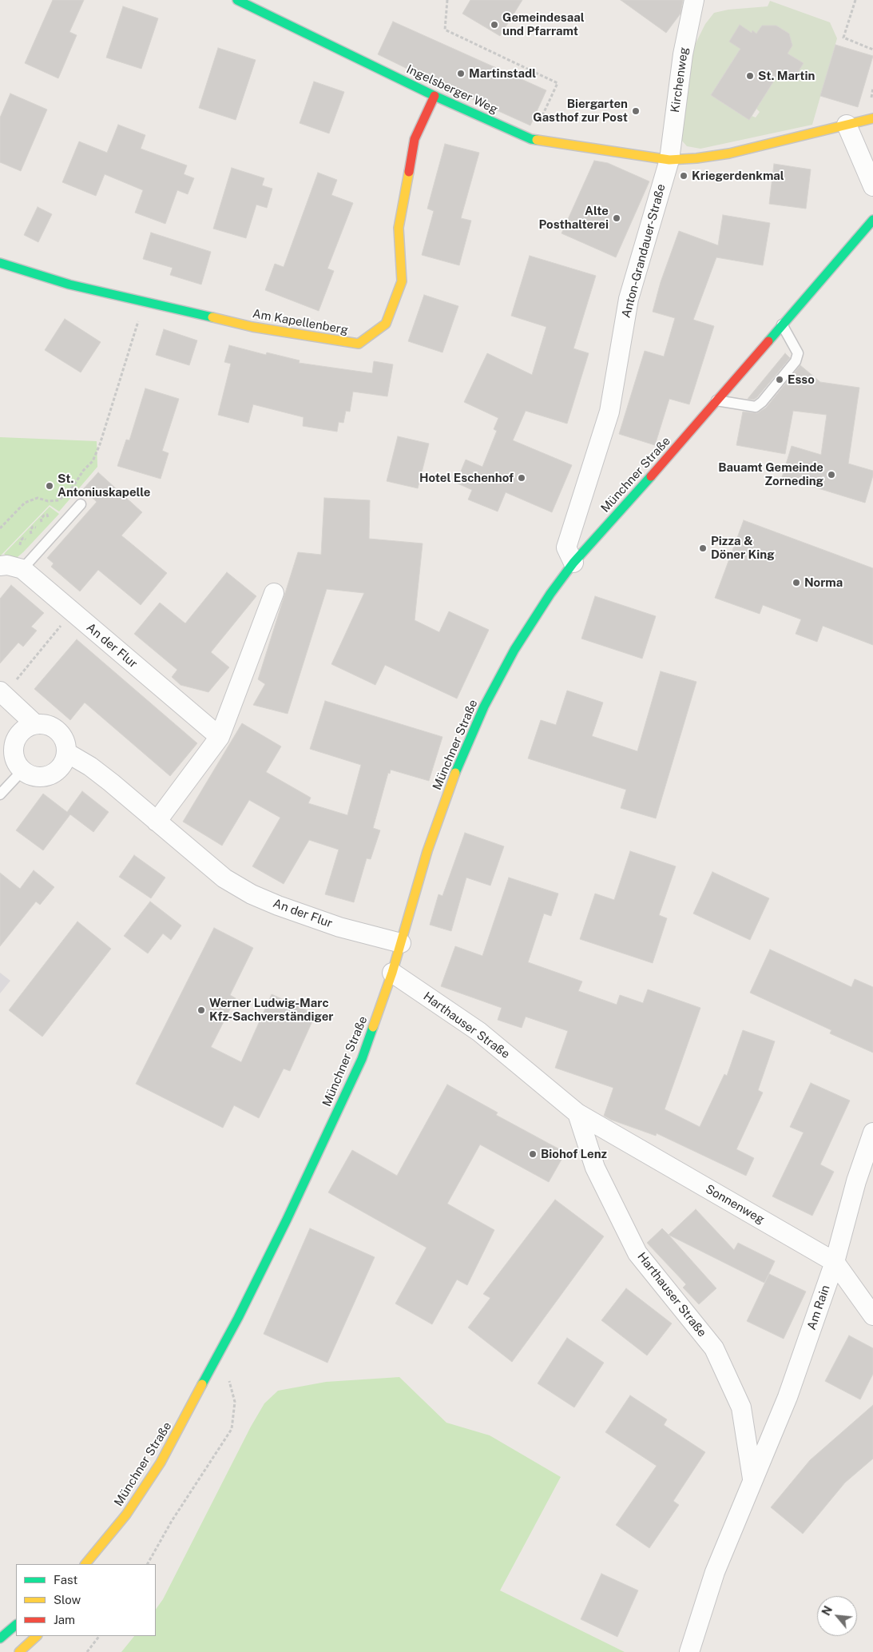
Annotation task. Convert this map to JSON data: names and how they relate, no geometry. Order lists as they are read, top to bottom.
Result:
{
  "streets": {
    "street": [
      "Kirchenweg",
      "Ingelsberger Weg",
      "Anton-Grandauer-Straße",
      "Am Kapellenberg",
      "Münchner Straße",
      "An der Flur",
      "Harthauser Straße",
      "Sonnenweg",
      "Am Rain"
    ]
  },
  "crossings": [
    ["Kirchenweg", "Ingelsberger Weg"],
    ["Kirchenweg", "Anton-Grandauer-Straße"],
    ["Ingelsberger Weg", "Anton-Grandauer-Straße"],
    ["Ingelsberger Weg", "Am Kapellenberg"],
    ["Anton-Grandauer-Straße", "Münchner Straße"],
    ["Münchner Straße", "An der Flur"],
    ["Münchner Straße", "Harthauser Straße"],
    ["Harthauser Straße", "Sonnenweg"],
    ["Harthauser Straße", "Am Rain"],
    ["Sonnenweg", "Am Rain"]
  ],
  "places": [
    "Gemeindesaal und Pfarramt",
    "Martinstadl",
    "St. Martin",
    "Biergarten Gasthof zur Post",
    "Kriegerdenkmal",
    "Alte Posthalterei",
    "Esso",
    "Bauamt Gemeinde Zorneding",
    "Hotel Eschenhof",
    "St. Antoniuskapelle",
    "Pizza & Döner King",
    "Norma",
    "Werner Ludwig-Marc Kfz-Sachverständiger",
    "Biohof Lenz"
  ],
  "legend": ["Fast", "Slow", "Jam"],
  "north": "top left"
}
